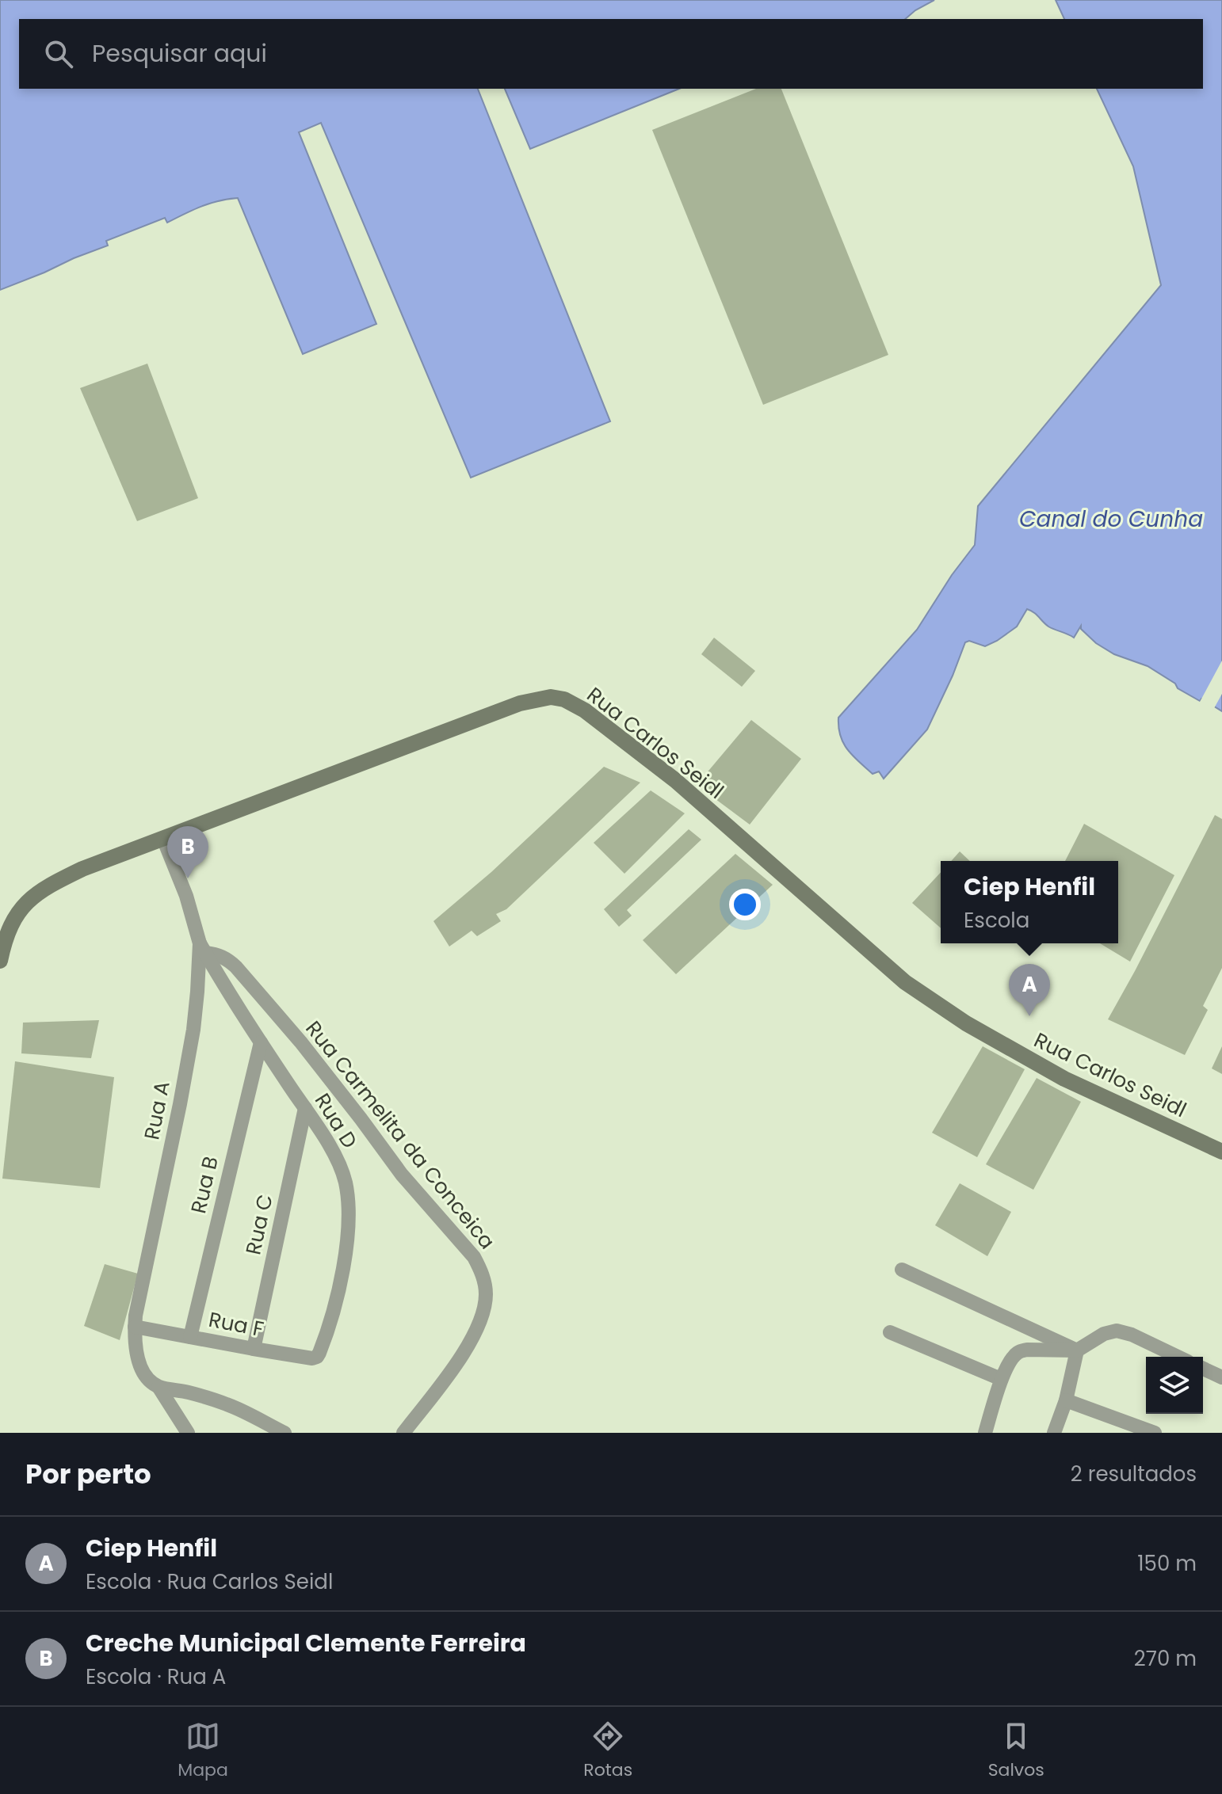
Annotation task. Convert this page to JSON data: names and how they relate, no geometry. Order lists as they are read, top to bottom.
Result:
{
  "streets": {
    "street": [
      "Rua Carlos Seidl",
      "Rua A",
      "Rua D",
      "Rua Carmelita da Conceica",
      "Rua B",
      "Rua C",
      "Rua F"
    ]
  },
  "crossings": [
    ["Rua Carlos Seidl", "Rua A"],
    ["Rua A", "Rua D"],
    ["Rua A", "Rua Carmelita da Conceica"],
    ["Rua A", "Rua F"],
    ["Rua D", "Rua Carmelita da Conceica"],
    ["Rua D", "Rua B"],
    ["Rua D", "Rua C"],
    ["Rua D", "Rua F"],
    ["Rua B", "Rua F"],
    ["Rua C", "Rua F"]
  ],
  "water": ["Canal do Cunha"],
  "page": {
    "search": "Pesquisar aqui",
    "pins": ["B", "A"],
    "popup": ["Ciep Henfil", "Escola"],
    "heading": ["Por perto", "2 resultados"],
    "list": [
      {
        "mark": "A",
        "name": "Ciep Henfil",
        "note": "Escola · Rua Carlos Seidl",
        "value": "150 m"
      },
      {
        "mark": "B",
        "name": "Creche Municipal Clemente Ferreira",
        "note": "Escola · Rua A",
        "value": "270 m"
      }
    ],
    "nav": ["Mapa", "Rotas", "Salvos"]
  }
}
